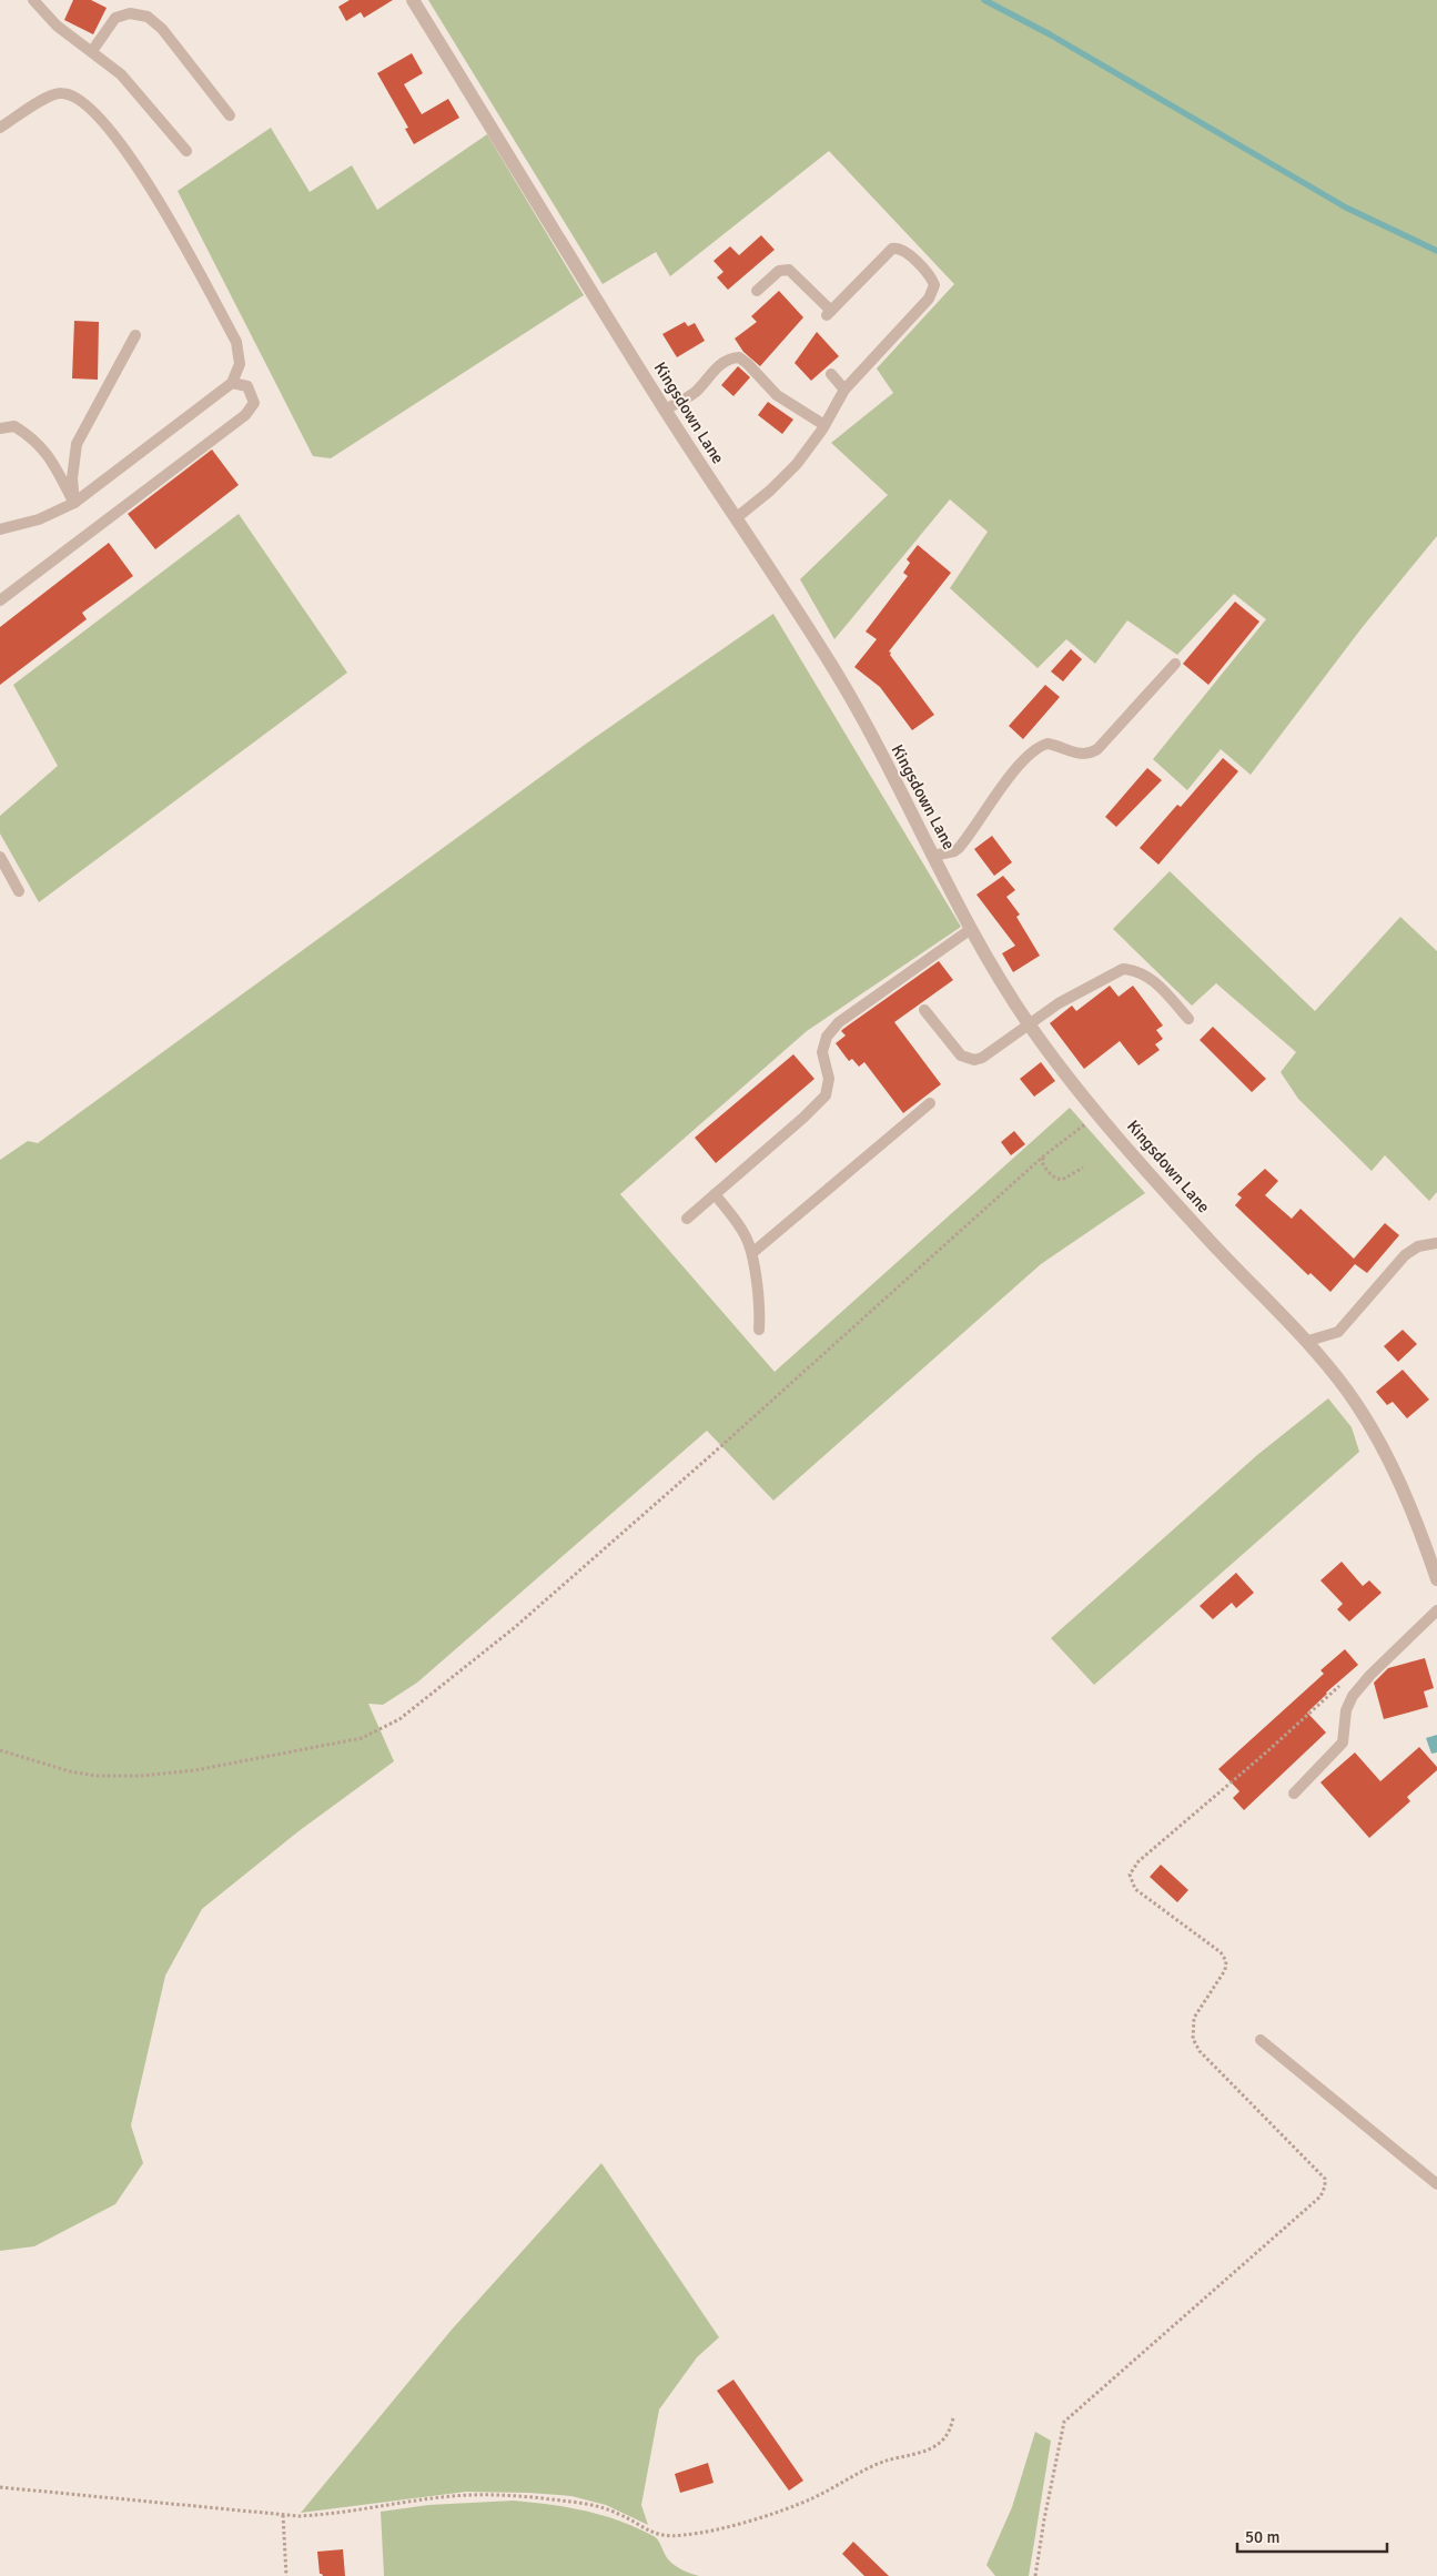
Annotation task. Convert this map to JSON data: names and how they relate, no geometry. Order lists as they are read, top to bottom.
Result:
{
  "streets": {
    "street": ["Kingsdown Lane"]
  },
  "scale_bar": "50 m"
}
